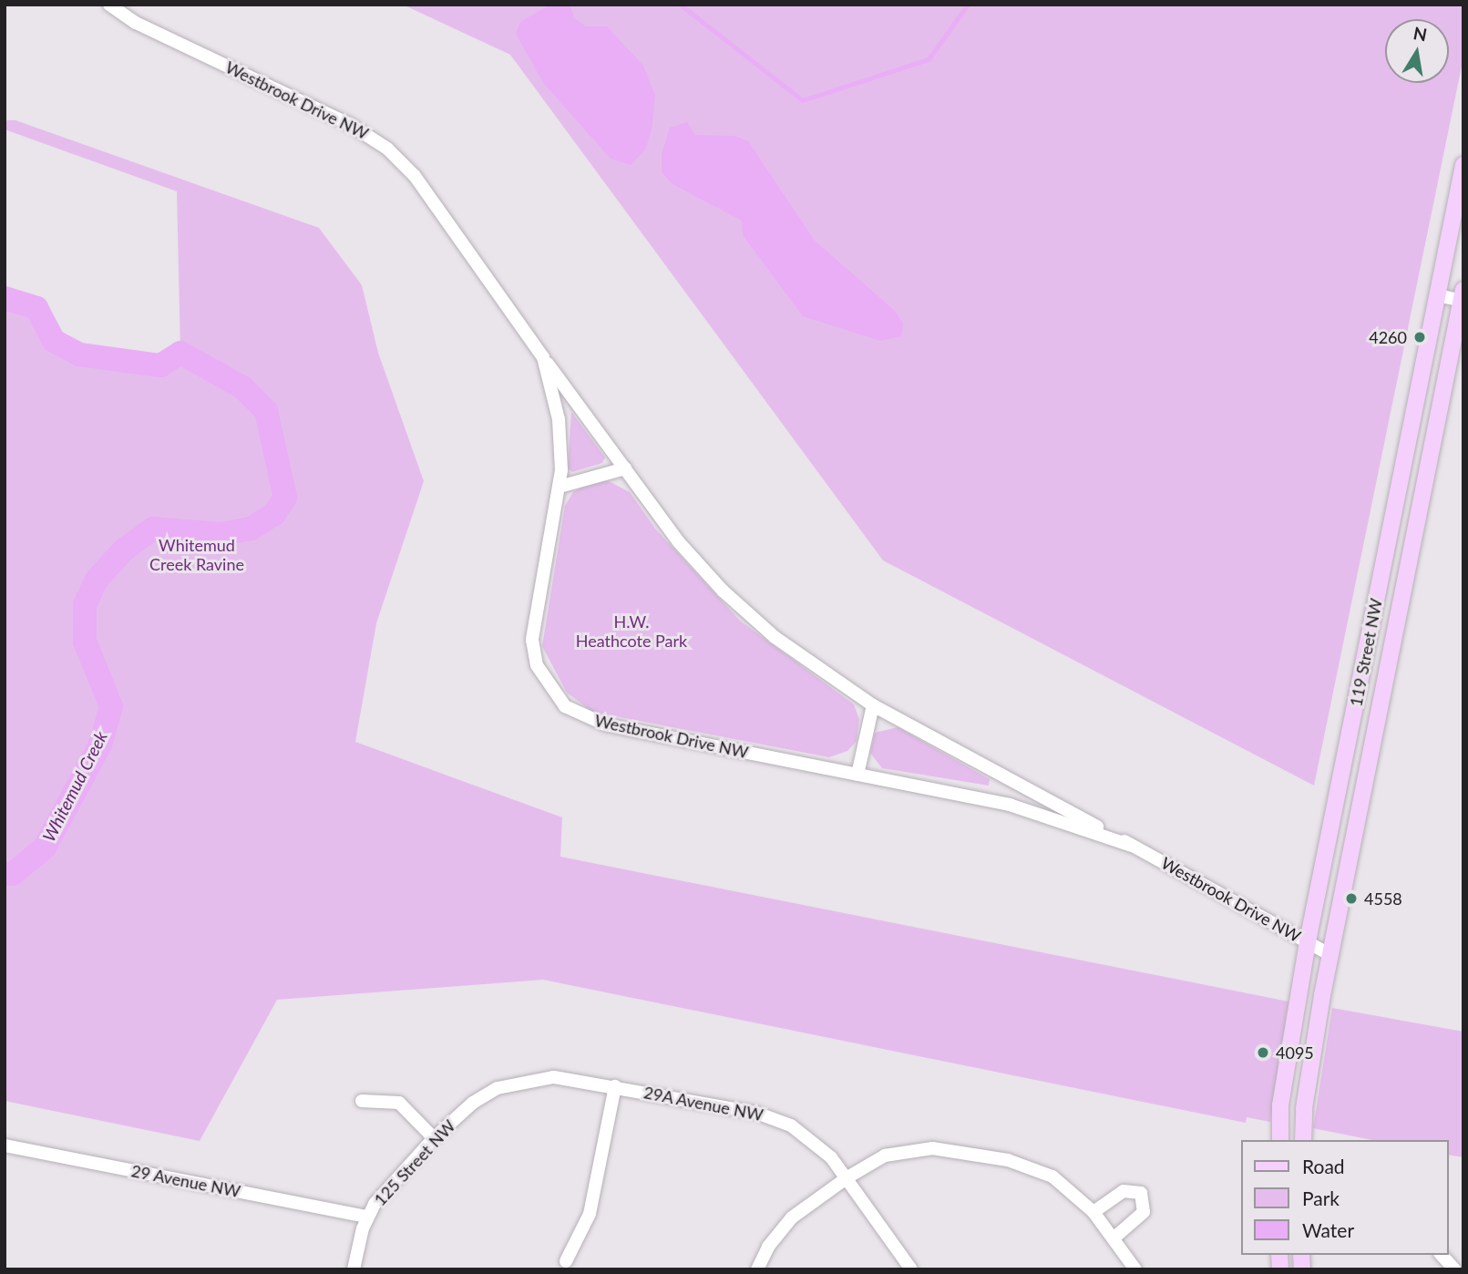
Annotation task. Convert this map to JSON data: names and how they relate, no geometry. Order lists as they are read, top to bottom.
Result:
{
  "streets": {
    "main road": ["119 Street NW"],
    "street": [
      "Westbrook Drive NW",
      "29A Avenue NW",
      "125 Street NW",
      "29 Avenue NW"
    ]
  },
  "crossings": [
    ["Westbrook Drive NW", "119 Street NW"],
    ["29A Avenue NW", "125 Street NW"],
    ["125 Street NW", "29 Avenue NW"]
  ],
  "water": ["Whitemud Creek"],
  "parks": ["Whitemud Creek Ravine", "H.W. Heathcote Park"],
  "places": ["4260", "4558", "4095"],
  "legend": ["Road", "Park", "Water"],
  "north": "top"
}
